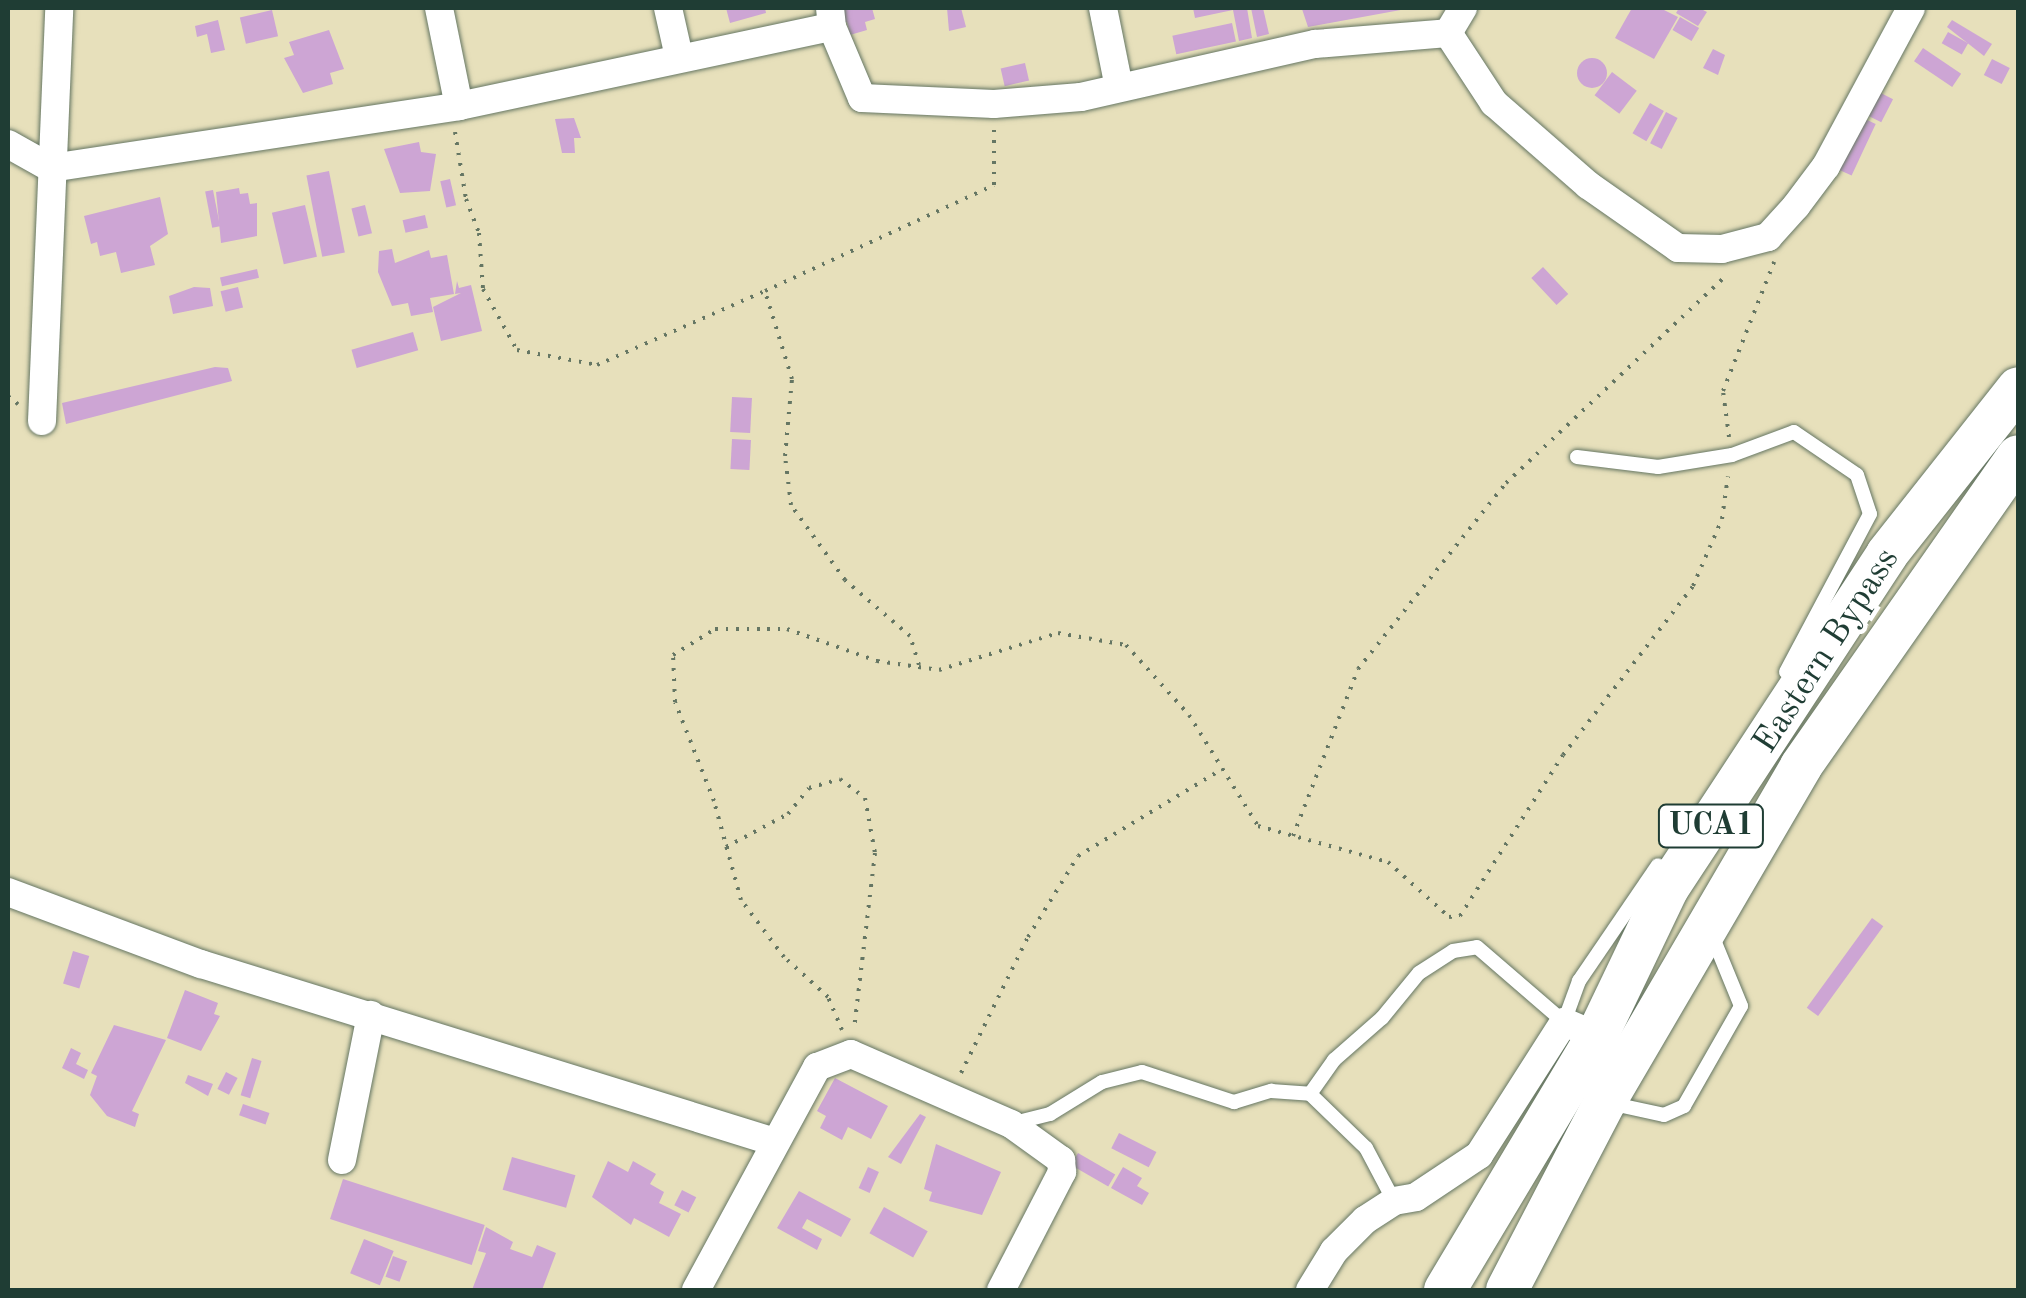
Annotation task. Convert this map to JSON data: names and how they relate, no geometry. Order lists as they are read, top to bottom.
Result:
{
  "streets": {
    "main road": ["Eastern Bypass", "UCA1"]
  }
}
